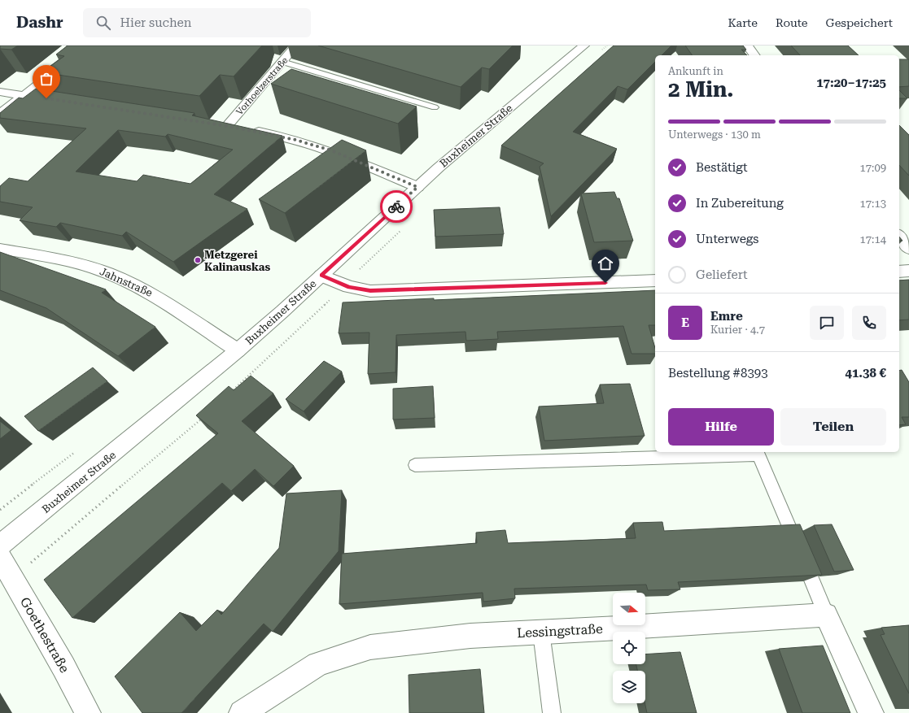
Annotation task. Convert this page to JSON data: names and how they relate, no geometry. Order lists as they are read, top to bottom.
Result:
{
  "streets": {
    "street": [
      "Vorhoelzerstraße",
      "Buxheimer Straße",
      "Jahnstraße",
      "Lessingstraße",
      "Goethestraße"
    ]
  },
  "crossings": [
    ["Vorhoelzerstraße", "Buxheimer Straße"],
    ["Buxheimer Straße", "Jahnstraße"]
  ],
  "places": ["Metzgerei Kalinauskas"],
  "north": "right",
  "page": {
    "header": "Dashr",
    "search": "Hier suchen",
    "nav": ["Karte", "Route", "Gespeichert"],
    "heading": ["2 Min.", "Ankunft in", "17:20–17:25"],
    "panel": [
      "Emre",
      "Kurier · 4.7",
      "Bestellung #8393",
      "41.38 €"
    ],
    "bar": "Unterwegs · 130 m",
    "list": [
      ["Bestätigt", "17:09"],
      ["In Zubereitung", "17:13"],
      ["Unterwegs", "17:14"],
      "Geliefert"
    ],
    "round": "E",
    "buttons": ["Hilfe", "Teilen"]
  }
}
